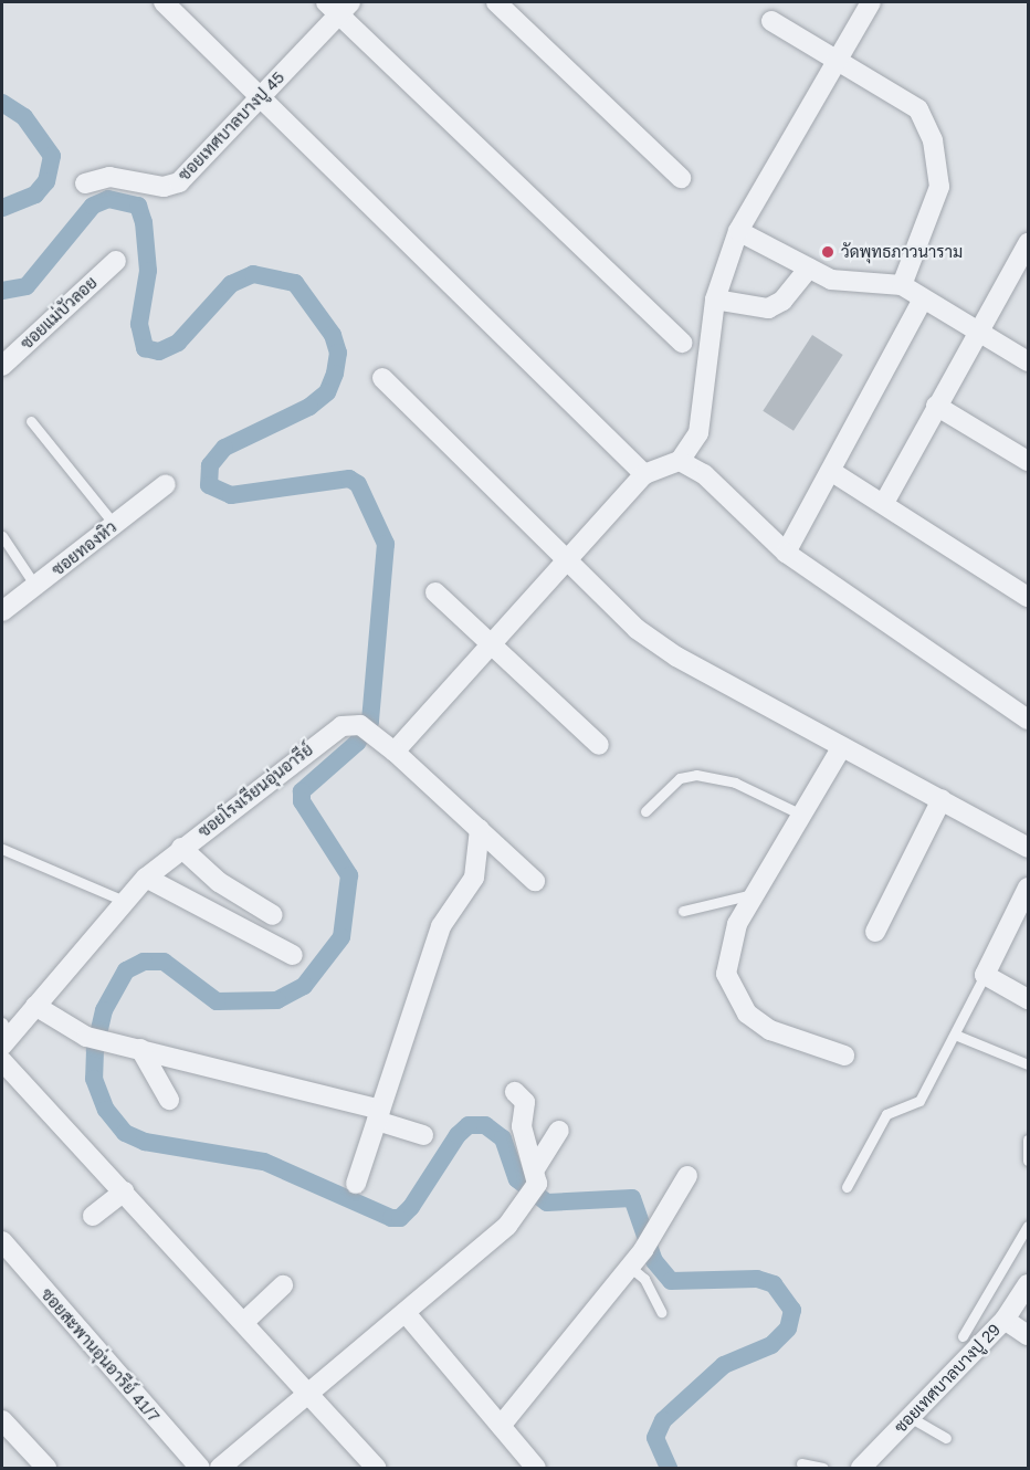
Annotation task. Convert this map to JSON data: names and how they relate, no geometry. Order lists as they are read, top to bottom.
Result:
{
  "streets": {
    "street": [
      "ซอยเทศบาลบางปู 45",
      "ซอยแม่บัวลอย",
      "ซอยทองหิว",
      "ซอยโรงเรียนอุ่นอารีย์",
      "ซอยสะพานอุ่นอารีย์ 41/7",
      "ซอยเทศบาลบางปู 29"
    ]
  },
  "places": ["วัดพุทธภาวนาราม"]
}
